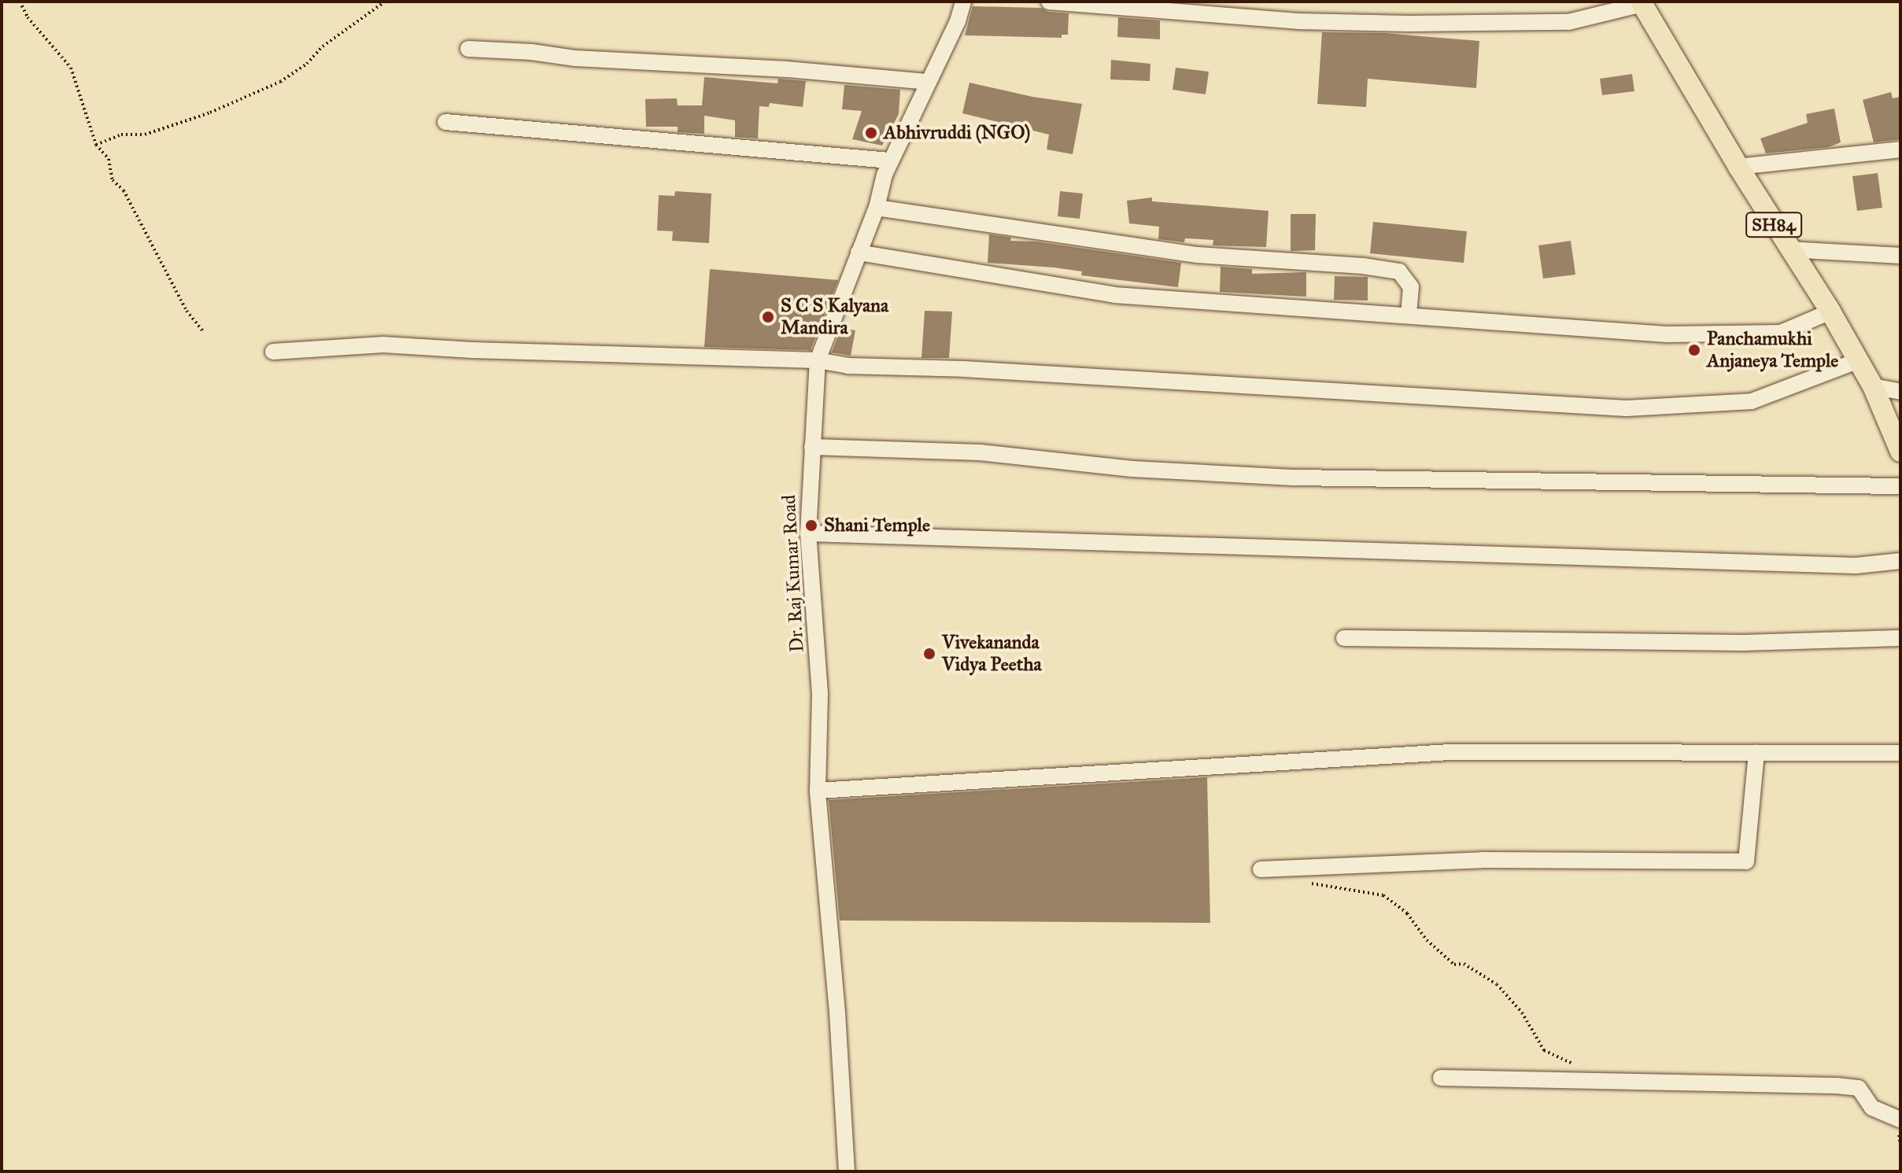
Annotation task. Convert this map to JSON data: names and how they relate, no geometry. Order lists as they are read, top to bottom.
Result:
{
  "streets": {
    "main road": ["SH84"],
    "street": ["Dr. Raj Kumar Road"]
  },
  "places": [
    "Abhivruddi (NGO)",
    "S C S Kalyana Mandira",
    "Panchamukhi Anjaneya Temple",
    "Shani Temple",
    "Vivekananda Vidya Peetha"
  ]
}
